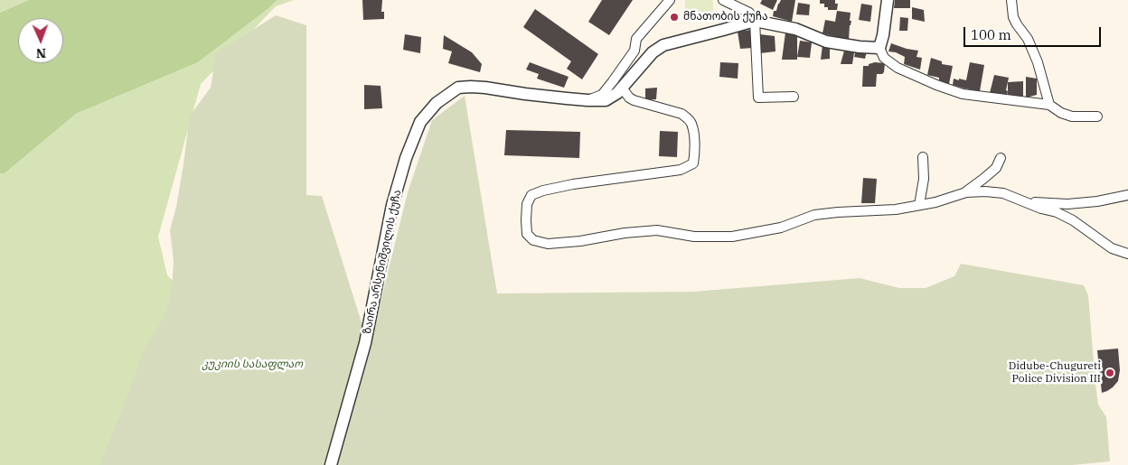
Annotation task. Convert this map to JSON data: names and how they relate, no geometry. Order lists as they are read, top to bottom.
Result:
{
  "streets": {
    "street": ["ზაირა არსენიშვილის ქუჩა"]
  },
  "parks": ["კუკიის სასაფლაო"],
  "places": ["მნათობის ქუჩა", "Didube-Chugureti Police Division III"],
  "scale_bar": "100 m",
  "north": "bottom"
}
